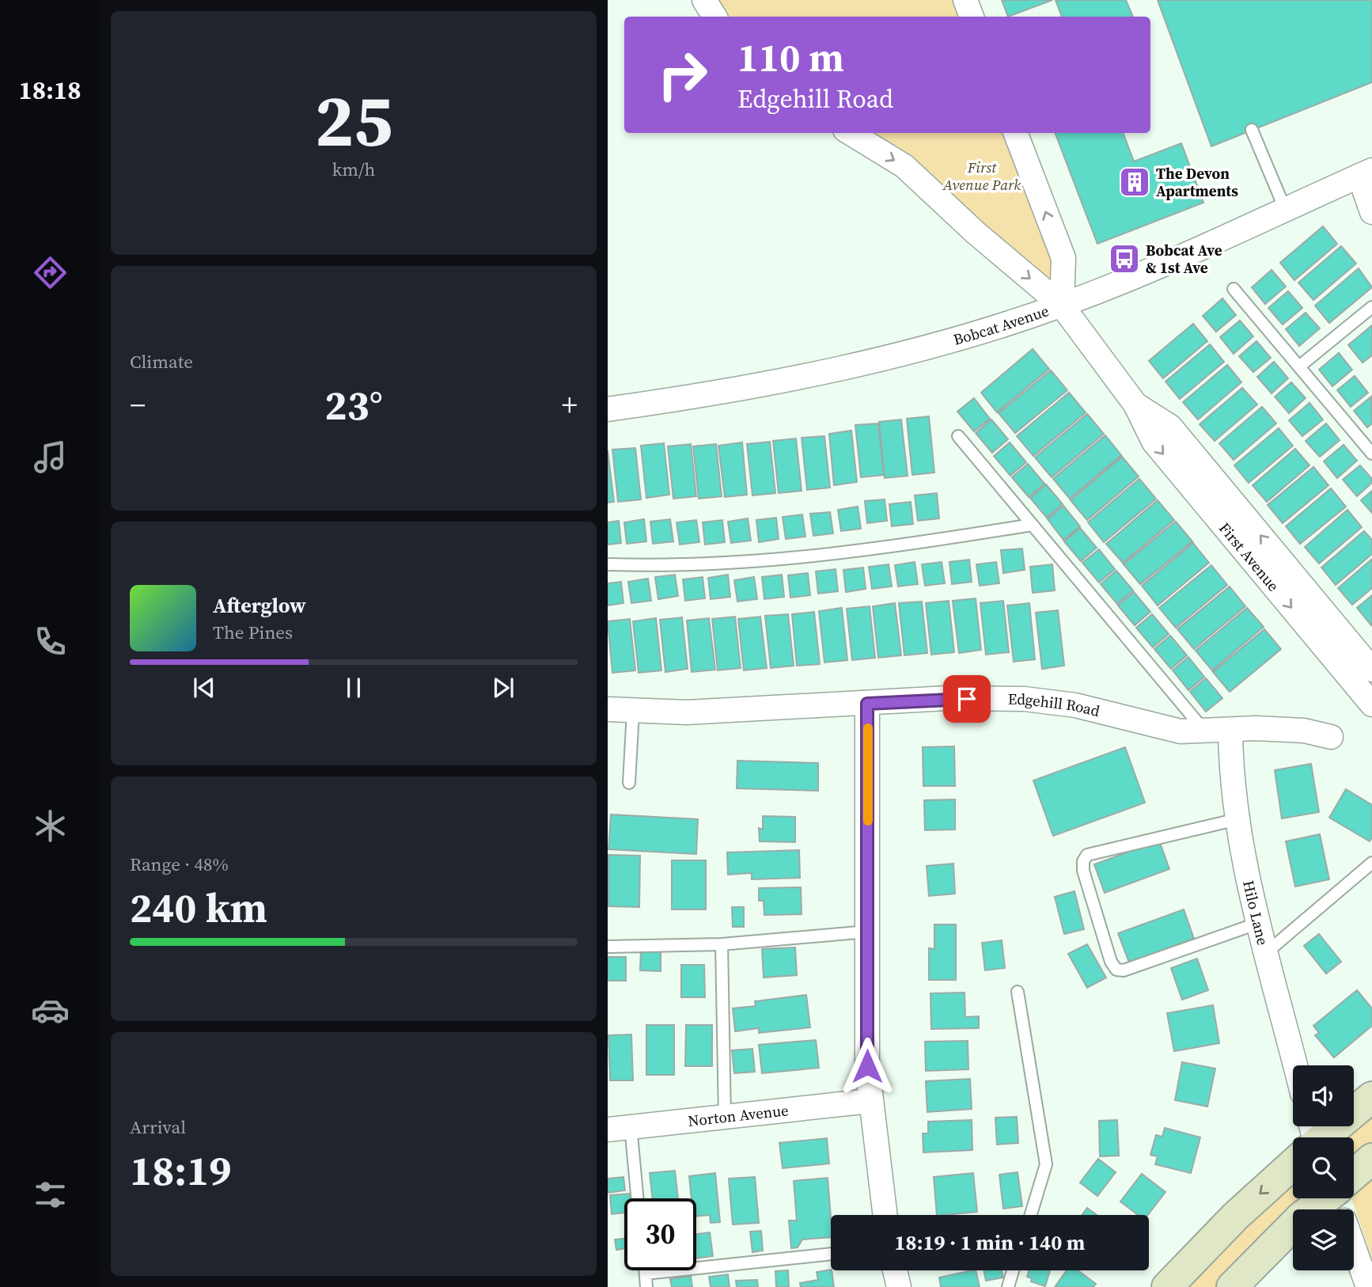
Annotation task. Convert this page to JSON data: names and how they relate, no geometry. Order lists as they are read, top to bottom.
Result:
{
  "streets": {
    "street": [
      "Bobcat Avenue",
      "First Avenue",
      "Edgehill Road",
      "Hilo Lane",
      "Norton Avenue"
    ]
  },
  "crossings": [
    ["Bobcat Avenue", "First Avenue"],
    ["Edgehill Road", "Hilo Lane"]
  ],
  "parks": ["First Avenue Park"],
  "places": {
    "building": ["The Devon Apartments"],
    "bus stop": ["Bobcat Ave & 1st Ave"]
  },
  "page": {
    "tabs": "18:18",
    "tile": [
      ["25", "km/h"],
      "Climate",
      ["Range · 48%", "240 km"],
      ["Arrival", "18:19"]
    ],
    "turn": ["110 m", "Edgehill Road"],
    "heat": ["−", "23°", "+"],
    "song": ["Afterglow", "The Pines"],
    "limit": "30",
    "trip": "18:19 · 1 min · 140 m"
  }
}
